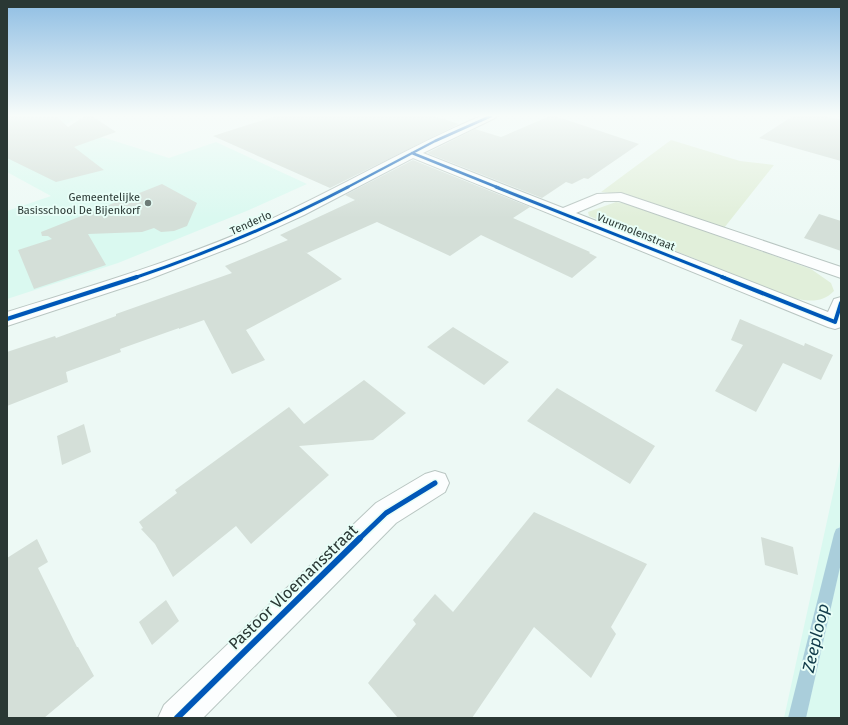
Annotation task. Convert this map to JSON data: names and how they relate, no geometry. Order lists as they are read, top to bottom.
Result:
{
  "streets": {
    "street": ["Tenderlo", "Vuurmolenstraat", "Pastoor Vloemansstraat"]
  },
  "crossings": [
    ["Tenderlo", "Vuurmolenstraat"]
  ],
  "water": ["Zeeploop"],
  "places": ["Gemeentelijke Basisschool De Bijenkorf"]
}
